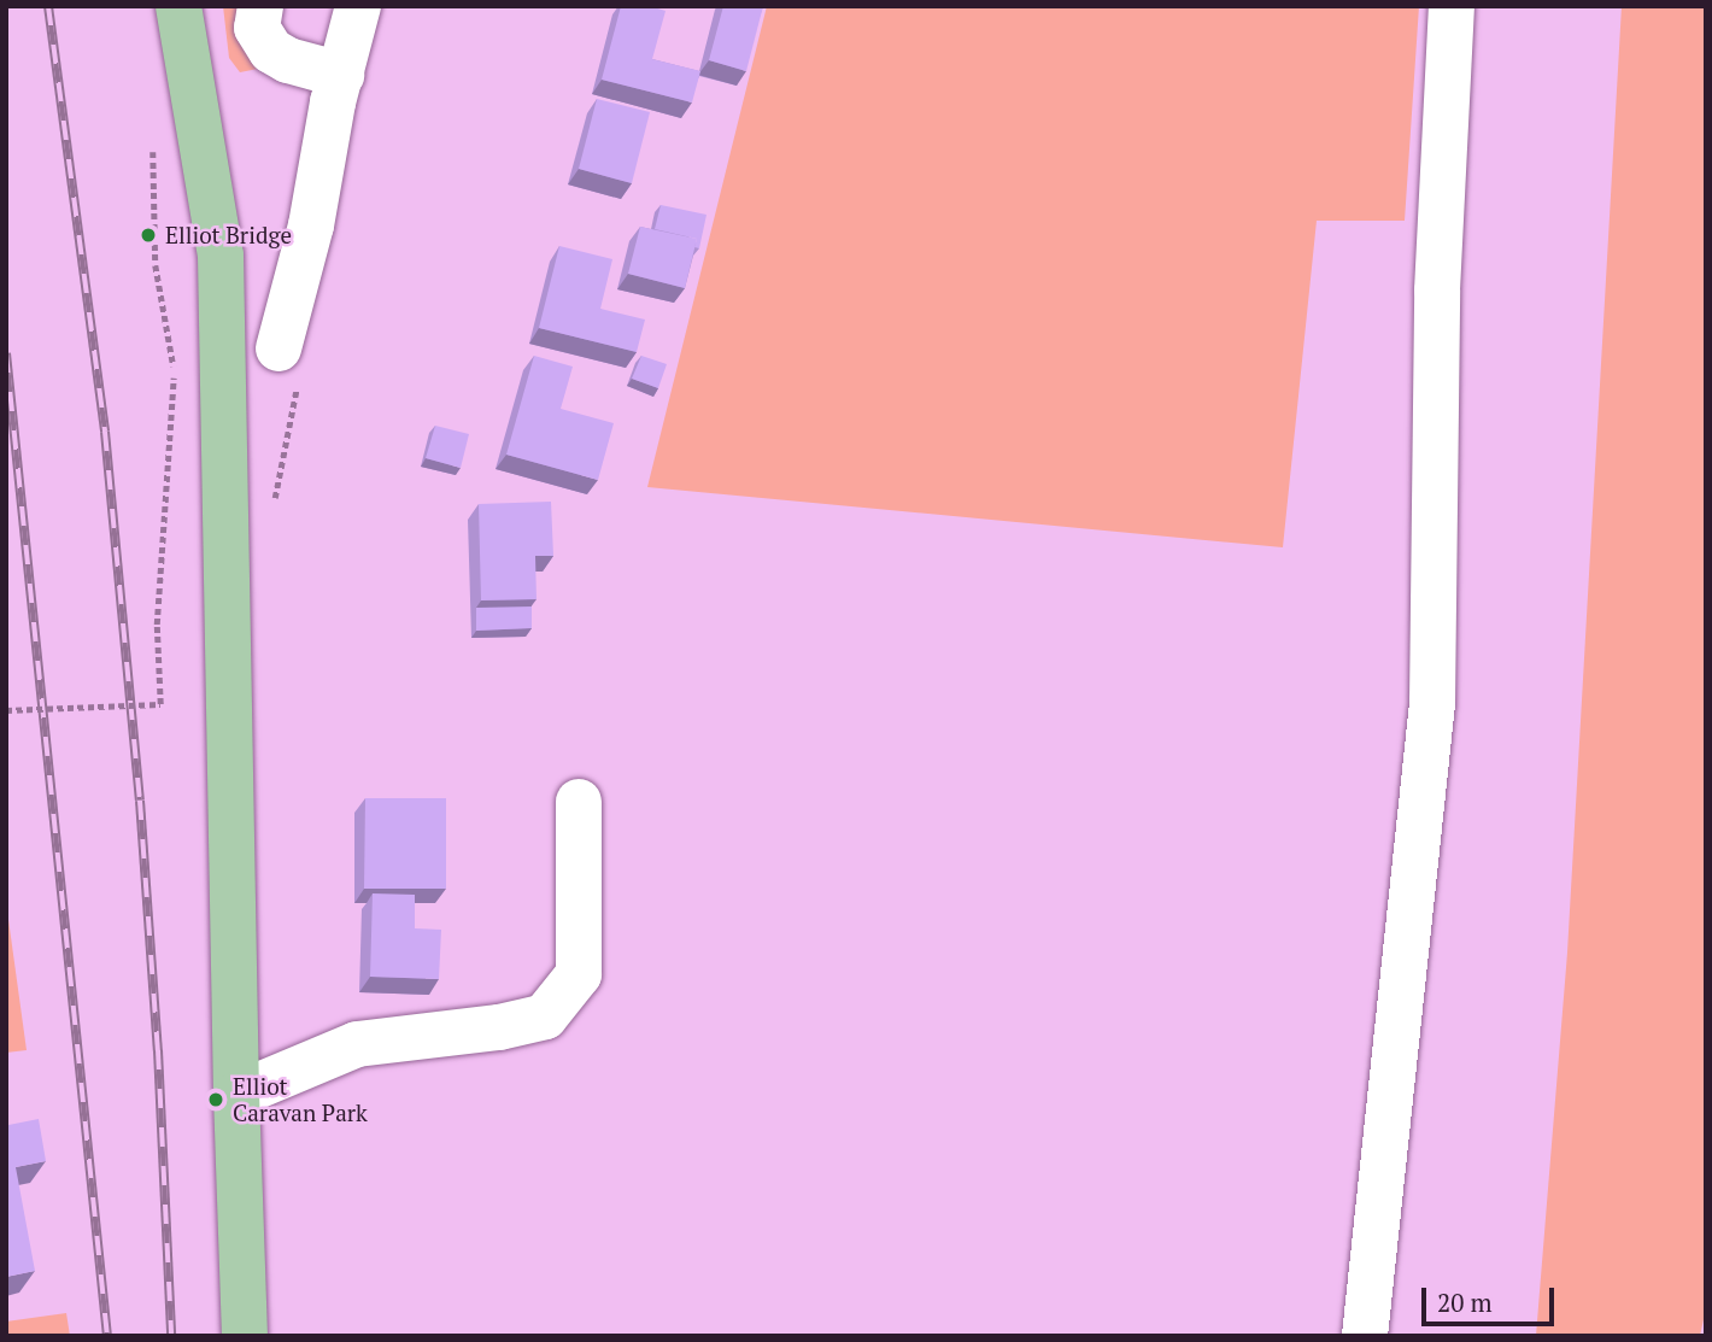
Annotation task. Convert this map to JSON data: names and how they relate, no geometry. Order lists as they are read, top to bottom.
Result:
{
  "places": ["Elliot Bridge", "Elliot Caravan Park"],
  "scale_bar": "20 m"
}
